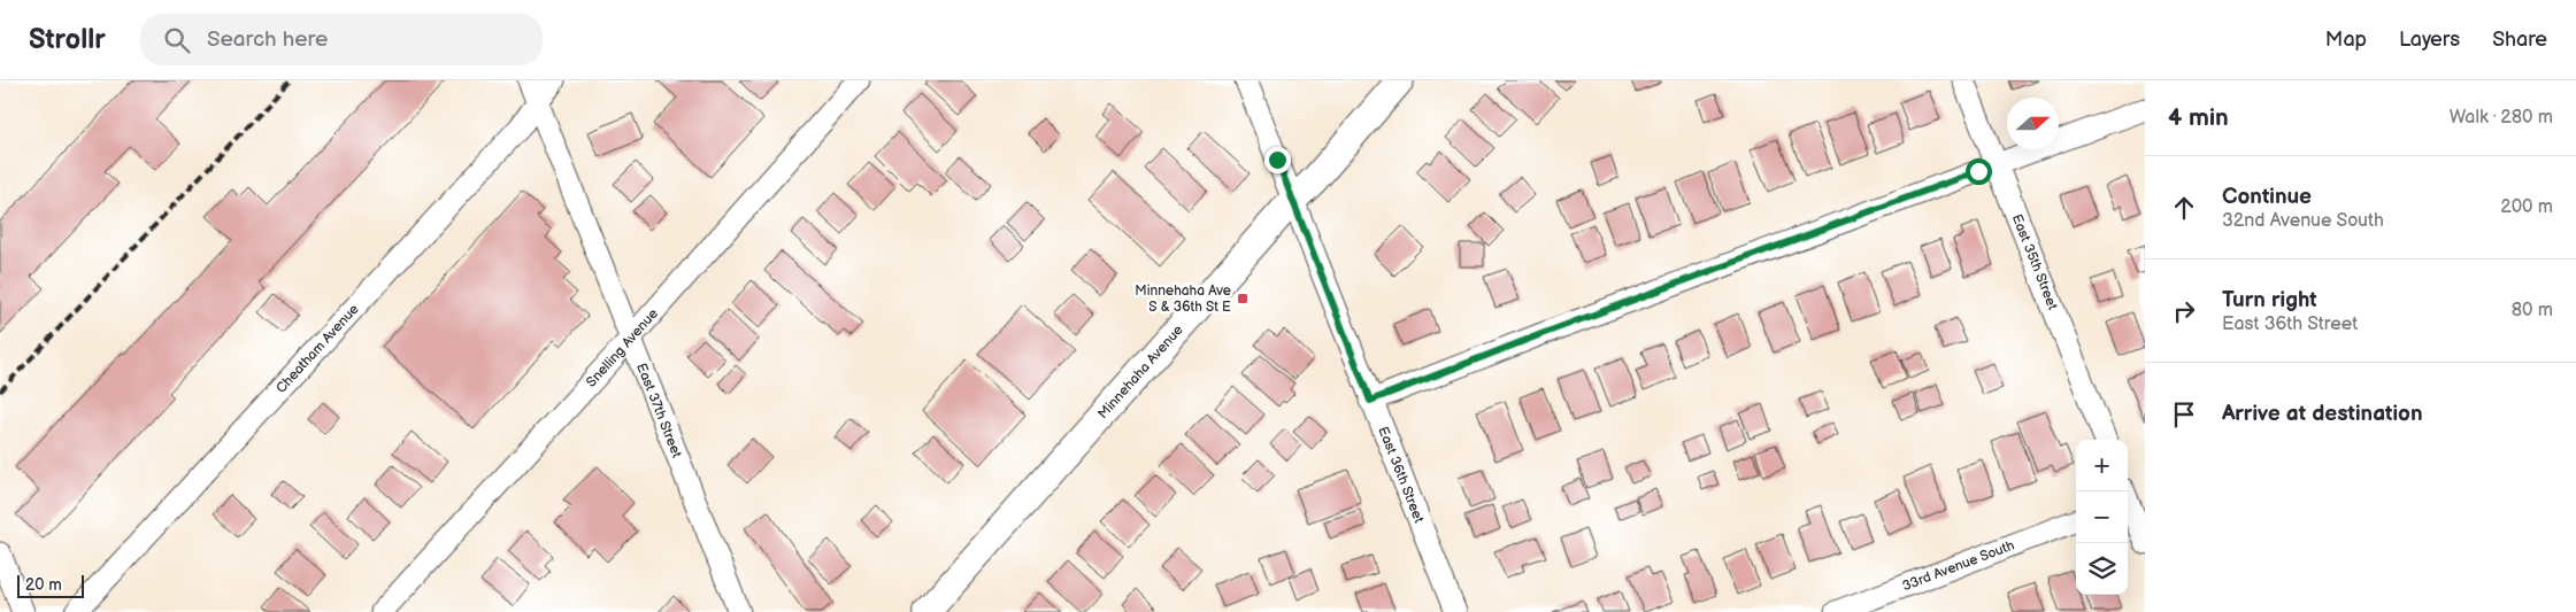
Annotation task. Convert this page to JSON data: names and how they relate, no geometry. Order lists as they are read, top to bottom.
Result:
{
  "streets": {
    "main road": ["Minnehaha Avenue"],
    "street": [
      "East 35th Street",
      "Cheatham Avenue",
      "Snelling Avenue",
      "East 37th Street",
      "East 36th Street",
      "33rd Avenue South"
    ]
  },
  "crossings": [
    ["Cheatham Avenue", "East 37th Street"],
    ["Snelling Avenue", "East 37th Street"],
    ["Minnehaha Avenue", "East 36th Street"]
  ],
  "places": {
    "transit": ["Minnehaha Ave S & 36th St E"]
  },
  "scale_bar": "20 m",
  "north": "right",
  "page": {
    "header": "Strollr",
    "search": "Search here",
    "nav": ["Map", "Layers", "Share"],
    "heading": ["4 min", "Walk · 280 m"],
    "list": [
      ["Continue", "32nd Avenue South", "200 m"],
      ["Turn right", "East 36th Street", "80 m"],
      "Arrive at destination"
    ],
    "map_buttons": ["+", "−"],
    "scale": "20 m"
  }
}
